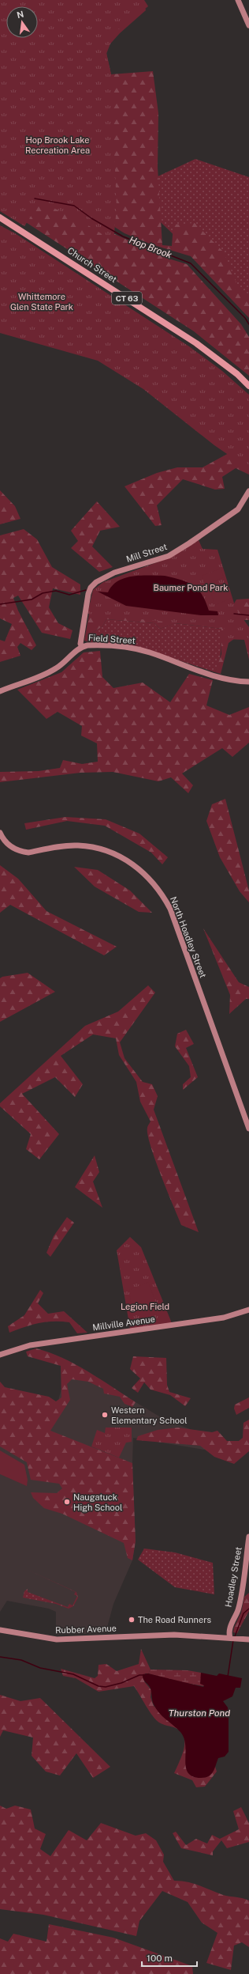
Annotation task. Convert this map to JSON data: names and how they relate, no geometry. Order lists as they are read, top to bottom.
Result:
{
  "streets": {
    "main road": ["Church Street", "CT 63"],
    "street": [
      "Mill Street",
      "Field Street",
      "North Hoadley Street",
      "Millville Avenue",
      "Hoadley Street",
      "Rubber Avenue"
    ]
  },
  "crossings": [
    ["Mill Street", "Field Street"],
    ["Hoadley Street", "Rubber Avenue"]
  ],
  "water": ["Hop Brook", "Thurston Pond"],
  "parks": [
    "Hop Brook Lake Recreation Area",
    "Whittemore Glen State Park",
    "Baumer Pond Park",
    "Legion Field"
  ],
  "places": ["Western Elementary School", "Naugatuck High School", "The Road Runners"],
  "scale_bar": "100 m",
  "north": "top"
}
